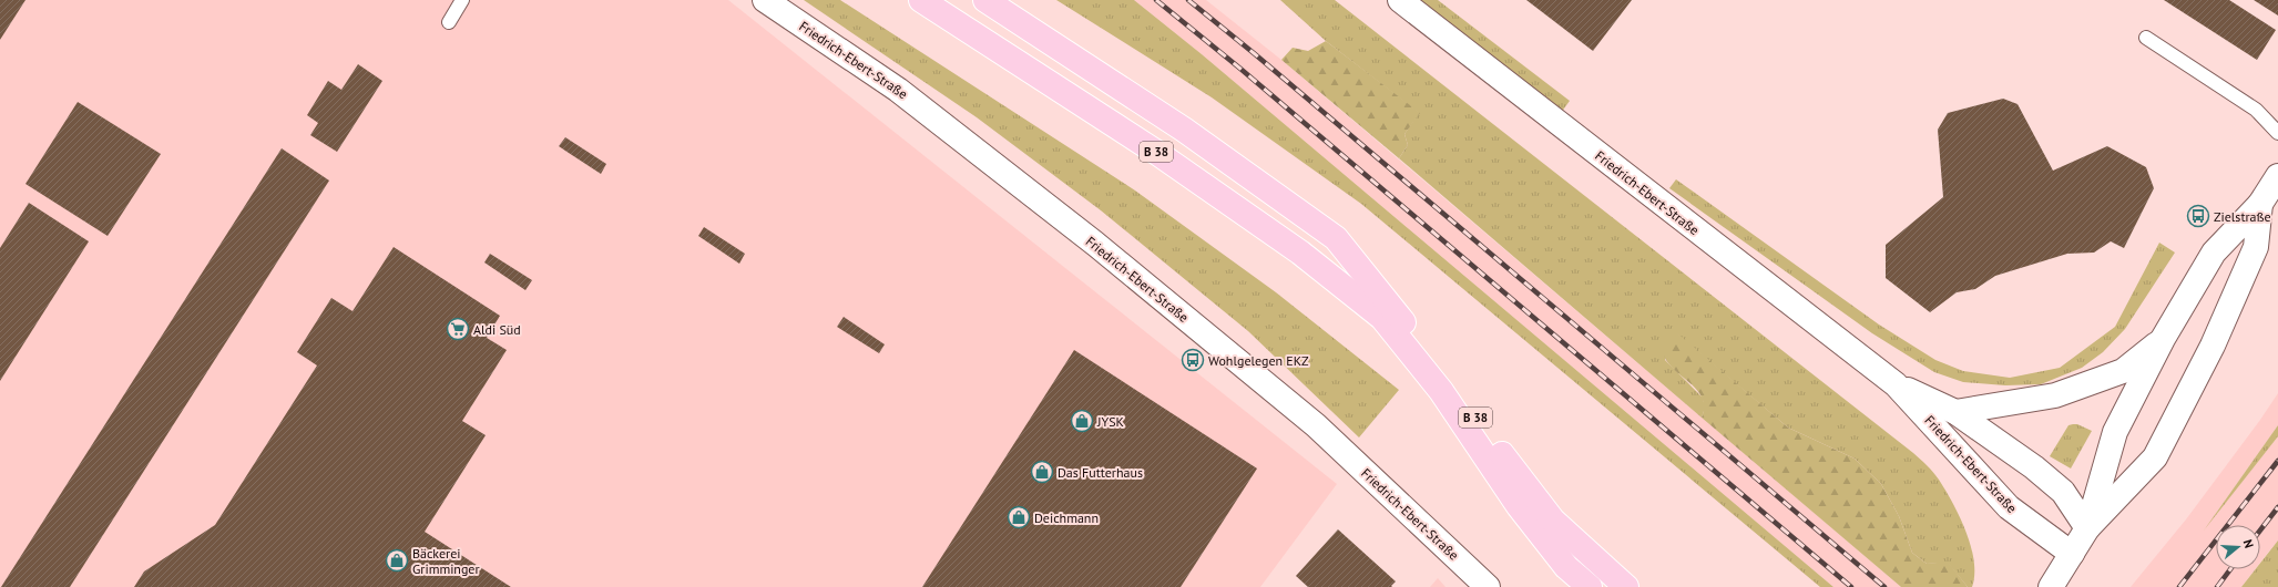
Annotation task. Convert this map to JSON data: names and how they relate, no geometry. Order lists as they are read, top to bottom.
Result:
{
  "streets": {
    "main road": ["B 38"],
    "street": ["Friedrich-Ebert-Straße"]
  },
  "places": {
    "bus stop": ["Zielstraße", "Wohlgelegen EKZ"],
    "supermarket": ["Aldi Süd"],
    "shop": [
      "JYSK",
      "Das Futterhaus",
      "Deichmann",
      "Bäckerei Grimminger"
    ]
  },
  "north": "right"
}
